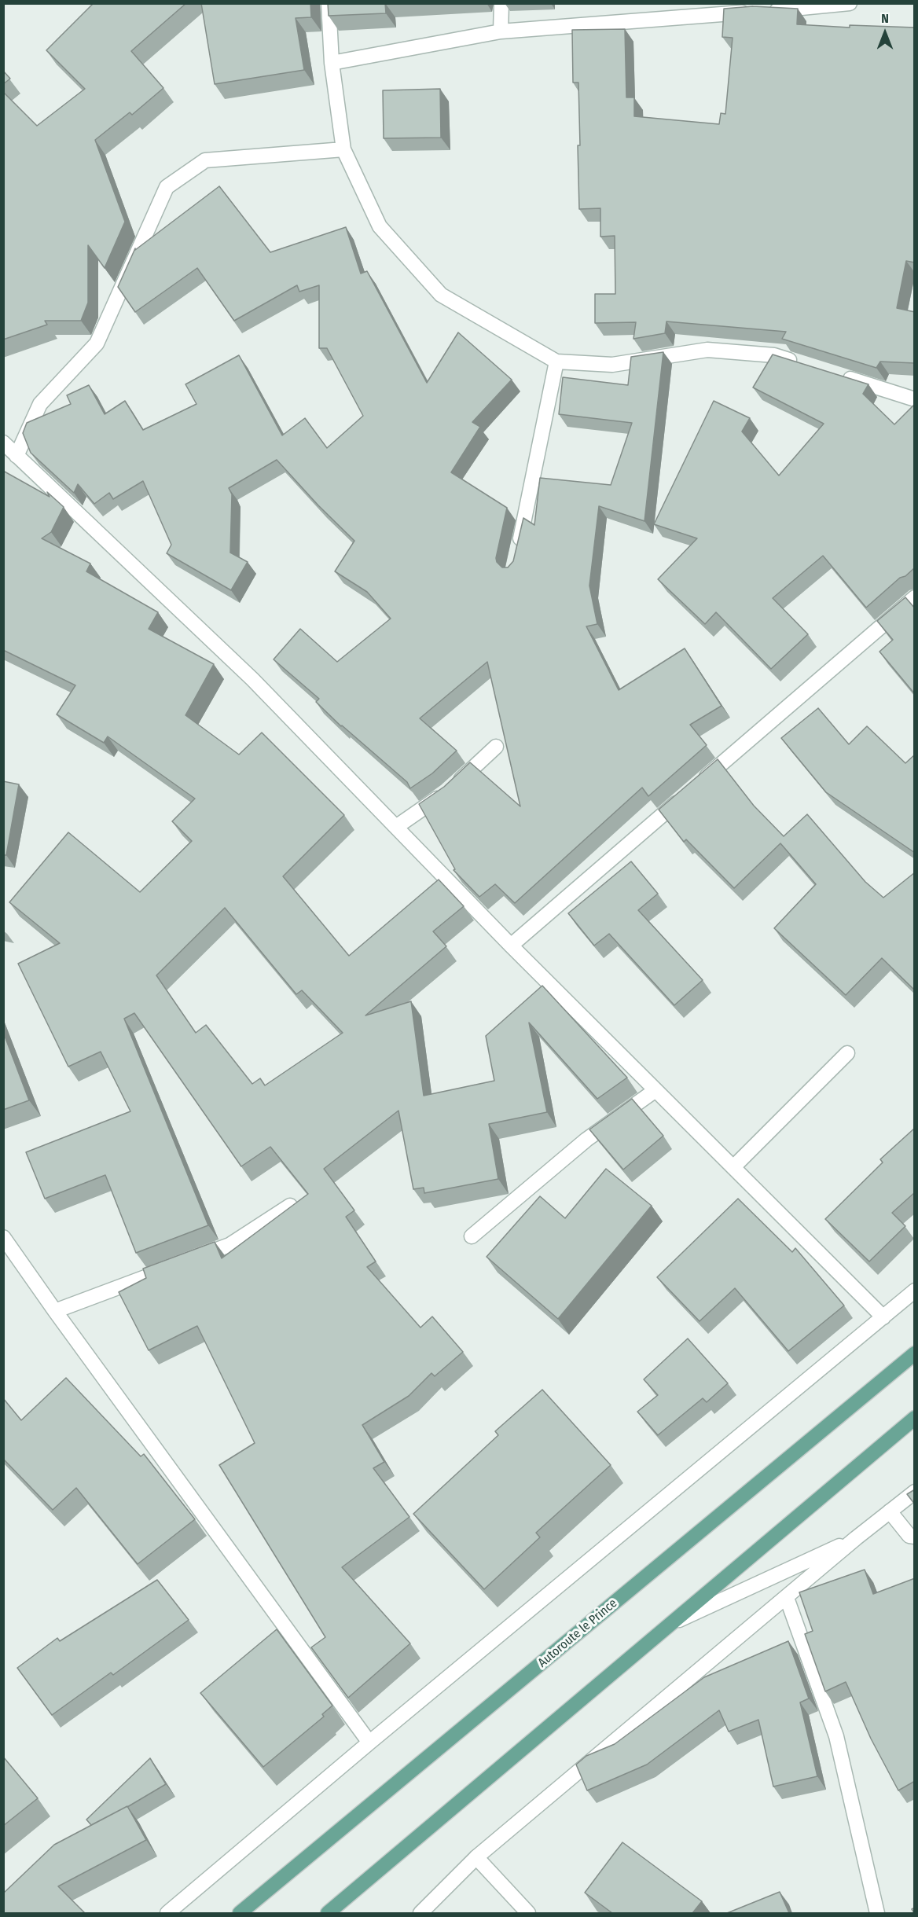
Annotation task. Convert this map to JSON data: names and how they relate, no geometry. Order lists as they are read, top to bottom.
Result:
{
  "streets": {
    "main road": ["Autoroute le Prince"]
  },
  "north": "top"
}
